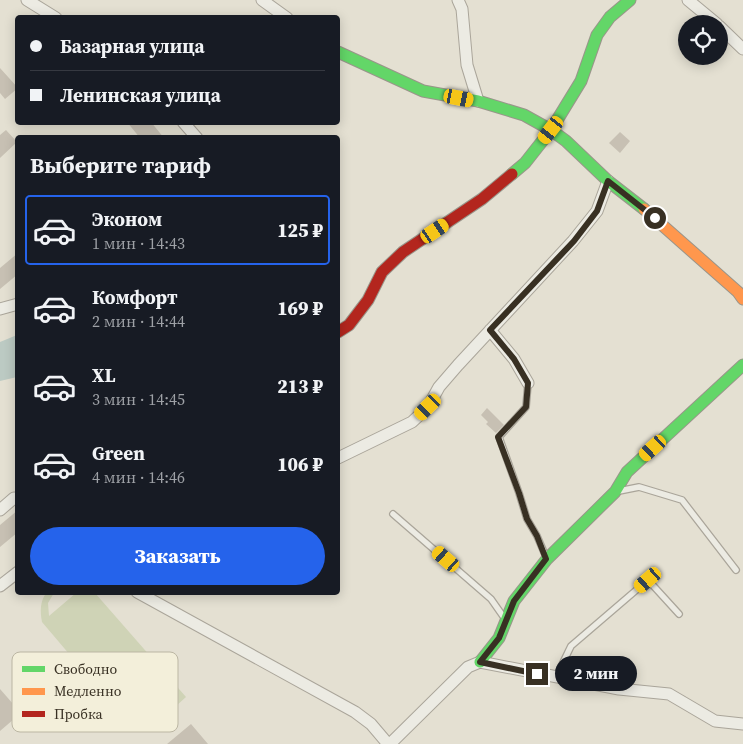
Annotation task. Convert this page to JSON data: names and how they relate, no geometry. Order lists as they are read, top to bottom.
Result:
{
  "legend": ["Свободно", "Медленно", "Пробка"],
  "page": {
    "banner": ["Базарная улица", "Ленинская улица"],
    "heading": "Выберите тариф",
    "list": [
      {
        "name": "Эконом",
        "note": "1 мин · 14:43",
        "value": "125 ₽"
      },
      {
        "name": "Комфорт",
        "note": "2 мин · 14:44",
        "value": "169 ₽"
      },
      {
        "name": "XL",
        "note": "3 мин · 14:45",
        "value": "213 ₽"
      },
      {
        "name": "Green",
        "note": "4 мин · 14:46",
        "value": "106 ₽"
      }
    ],
    "buttons": "Заказать",
    "bubble": "2 мин"
  }
}
